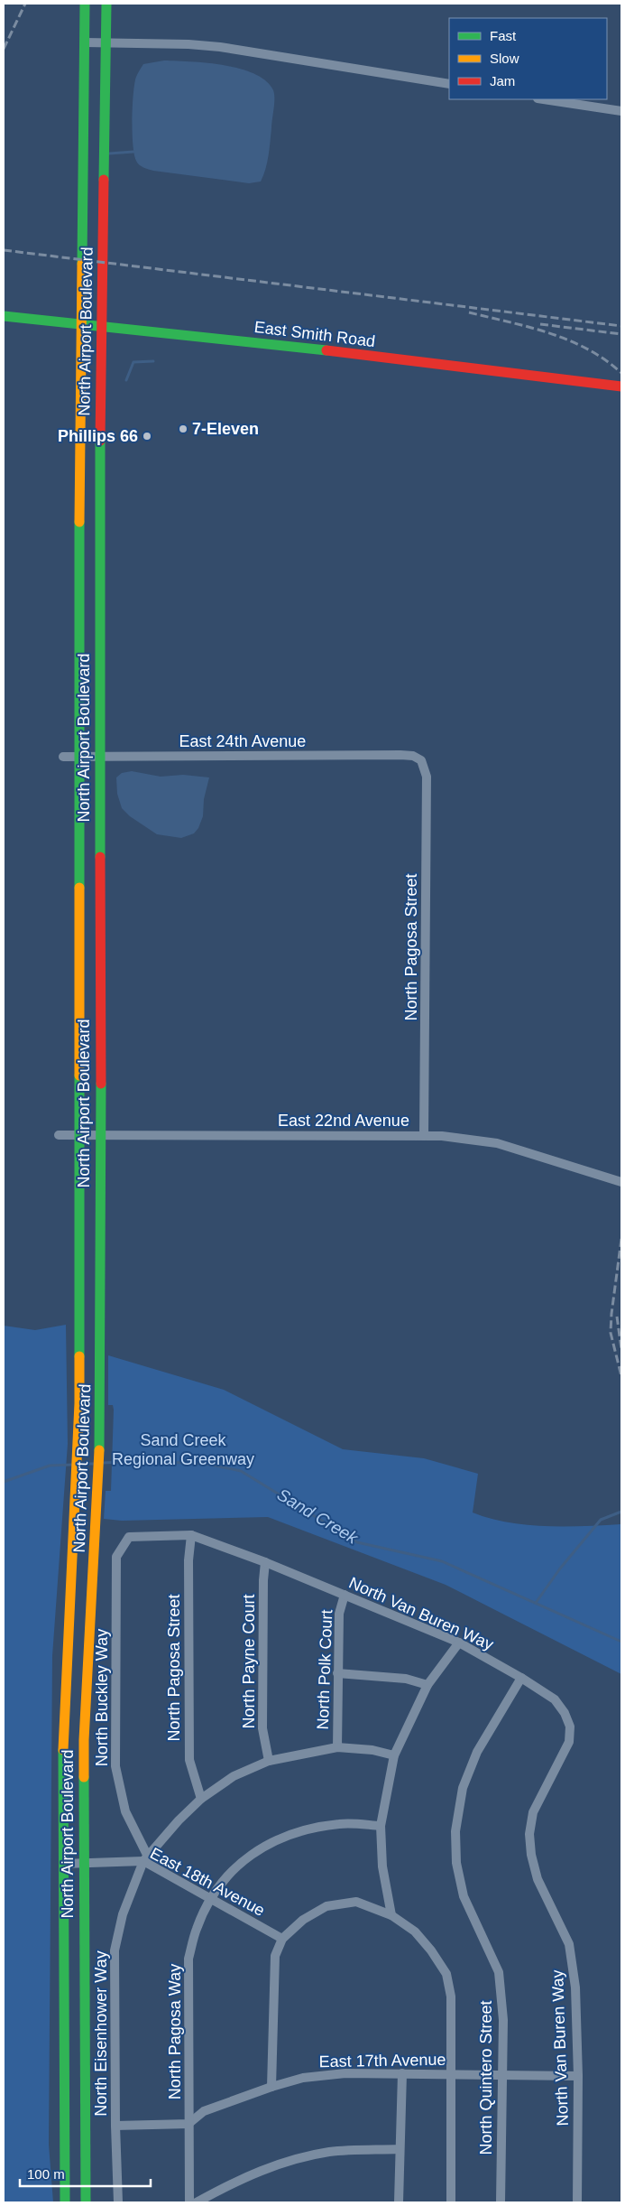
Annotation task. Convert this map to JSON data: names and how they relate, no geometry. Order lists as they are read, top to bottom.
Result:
{
  "streets": {
    "main road": ["North Airport Boulevard", "East Smith Road"],
    "street": [
      "East 24th Avenue",
      "North Pagosa Street",
      "East 22nd Avenue",
      "North Van Buren Way",
      "North Payne Court",
      "North Polk Court",
      "North Buckley Way",
      "East 18th Avenue",
      "North Pagosa Way",
      "North Eisenhower Way",
      "East 17th Avenue",
      "North Quintero Street"
    ]
  },
  "crossings": [
    ["North Airport Boulevard", "East Smith Road"],
    ["North Airport Boulevard", "East 24th Avenue"],
    ["North Airport Boulevard", "East 22nd Avenue"],
    ["North Airport Boulevard", "East 18th Avenue"],
    ["East 24th Avenue", "North Pagosa Street"],
    ["North Pagosa Street", "East 22nd Avenue"],
    ["North Pagosa Street", "North Van Buren Way"],
    ["North Pagosa Street", "North Eisenhower Way"],
    ["North Van Buren Way", "North Payne Court"],
    ["North Van Buren Way", "North Polk Court"],
    ["North Van Buren Way", "North Buckley Way"],
    ["North Van Buren Way", "East 17th Avenue"],
    ["North Van Buren Way", "North Quintero Street"],
    ["North Payne Court", "North Eisenhower Way"],
    ["North Polk Court", "North Eisenhower Way"],
    ["North Buckley Way", "East 18th Avenue"],
    ["North Buckley Way", "North Eisenhower Way"],
    ["East 18th Avenue", "North Pagosa Way"],
    ["East 18th Avenue", "North Eisenhower Way"],
    ["North Pagosa Way", "East 17th Avenue"],
    ["East 17th Avenue", "North Quintero Street"]
  ],
  "water": ["Sand Creek"],
  "parks": ["Sand Creek Regional Greenway"],
  "places": ["7-Eleven", "Phillips 66"],
  "legend": ["Fast", "Slow", "Jam"],
  "scale_bar": "100 m"
}
